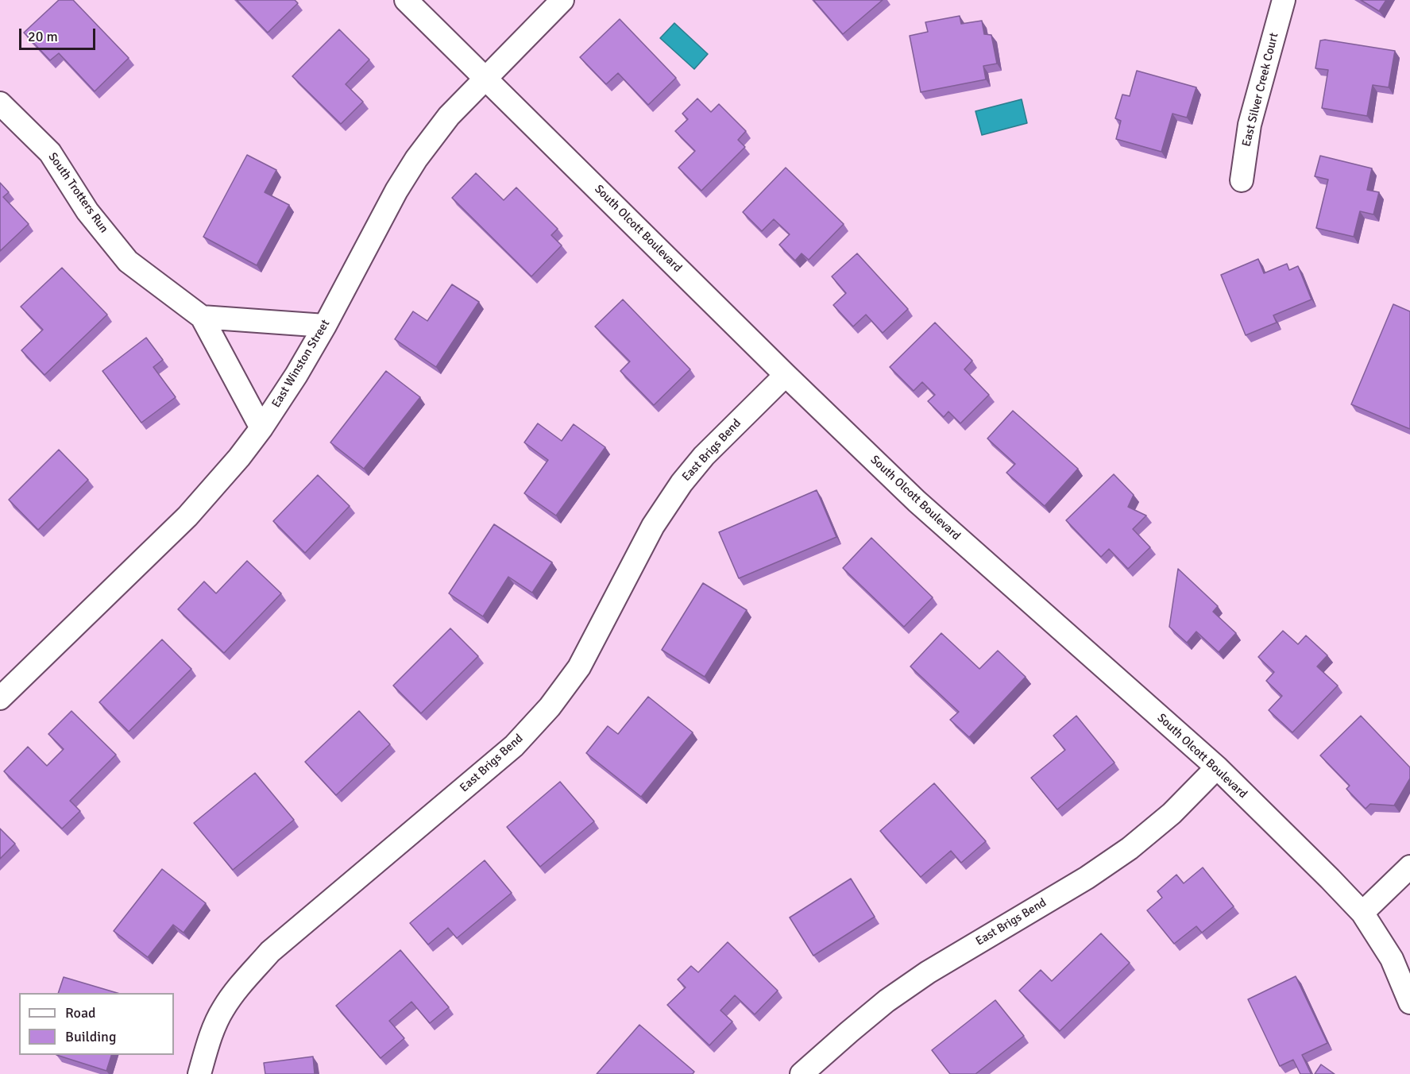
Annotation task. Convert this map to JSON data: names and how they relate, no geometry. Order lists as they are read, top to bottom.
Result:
{
  "streets": {
    "street": [
      "East Silver Creek Court",
      "South Trotters Run",
      "South Olcott Boulevard",
      "East Winston Street",
      "East Brigs Bend"
    ]
  },
  "crossings": [
    ["South Trotters Run", "East Winston Street"],
    ["South Olcott Boulevard", "East Winston Street"],
    ["South Olcott Boulevard", "East Brigs Bend"]
  ],
  "legend": ["Road", "Building"],
  "scale_bar": "20 m"
}
